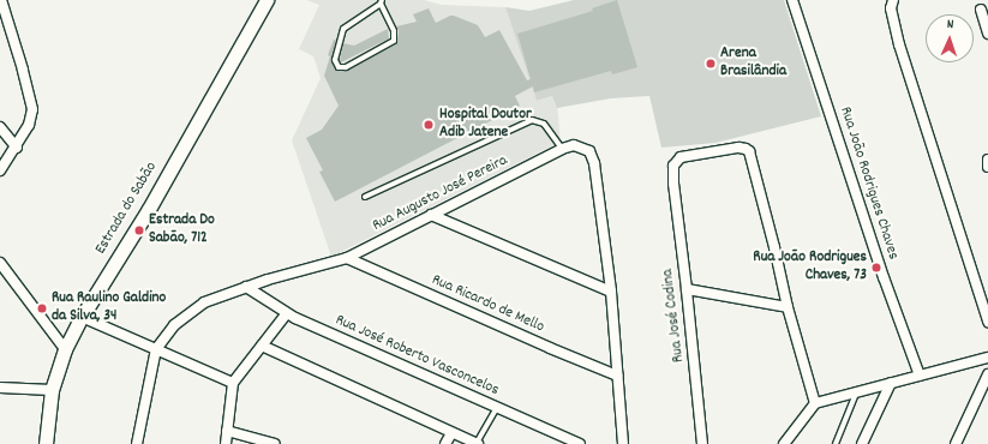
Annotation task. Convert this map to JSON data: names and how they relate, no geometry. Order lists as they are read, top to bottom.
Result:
{
  "streets": {
    "street": [
      "Rua João Rodrigues Chaves",
      "Rua Augusto José Pereira",
      "Estrada do Sabão",
      "Rua Ricardo de Mello",
      "Rua José Codina",
      "Rua José Roberto Vasconcelos"
    ]
  },
  "crossings": [
    ["Rua Augusto José Pereira", "Rua Ricardo de Mello"],
    ["Rua Augusto José Pereira", "Rua José Roberto Vasconcelos"]
  ],
  "places": [
    "Arena Brasilândia",
    "Hospital Doutor Adib Jatene",
    "Estrada Do Sabão, 712",
    "Rua João Rodrigues Chaves, 73",
    "Rua Raulino Galdino da Silva, 34"
  ],
  "north": "top"
}
